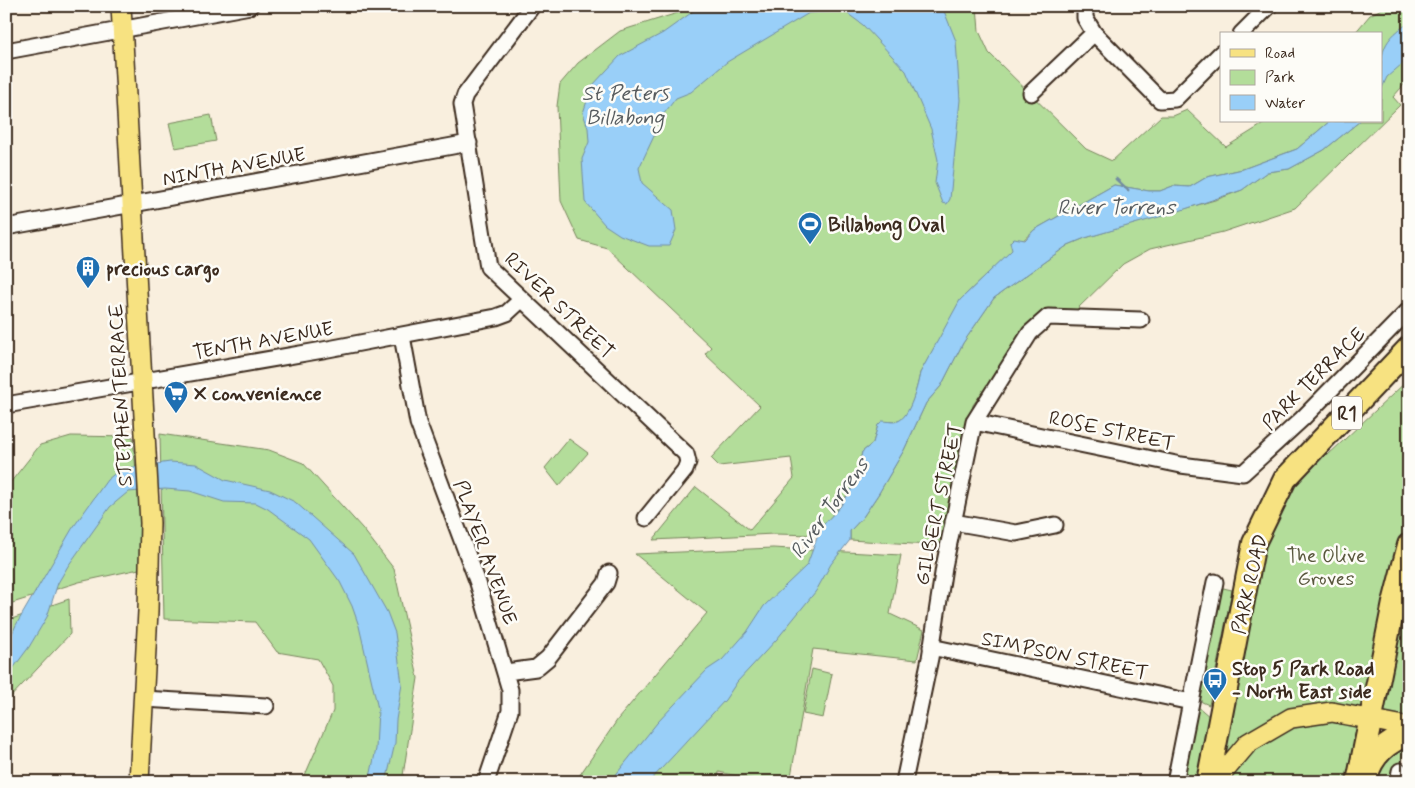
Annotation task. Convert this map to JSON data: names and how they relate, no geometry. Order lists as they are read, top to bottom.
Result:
{
  "streets": {
    "highway": ["R1", "PARK ROAD"],
    "main road": ["STEPHEN TERRACE"],
    "street": [
      "NINTH AVENUE",
      "RIVER STREET",
      "TENTH AVENUE",
      "PARK TERRACE",
      "ROSE STREET",
      "GILBERT STREET",
      "PLAYER AVENUE",
      "SIMPSON STREET"
    ]
  },
  "crossings": [
    ["NINTH AVENUE", "RIVER STREET"],
    ["NINTH AVENUE", "STEPHEN TERRACE"],
    ["RIVER STREET", "TENTH AVENUE"],
    ["TENTH AVENUE", "STEPHEN TERRACE"],
    ["TENTH AVENUE", "PLAYER AVENUE"],
    ["PARK TERRACE", "ROSE STREET"],
    ["ROSE STREET", "GILBERT STREET"],
    ["GILBERT STREET", "SIMPSON STREET"]
  ],
  "water": ["St Peters Billabong", "River Torrens"],
  "parks": ["The Olive Groves"],
  "places": {
    "sports": ["Billabong Oval"],
    "building": ["precious cargo"],
    "supermarket": ["X convenience"],
    "bus stop": ["Stop 5 Park Road - North East side"]
  },
  "legend": ["Road", "Park", "Water"]
}
